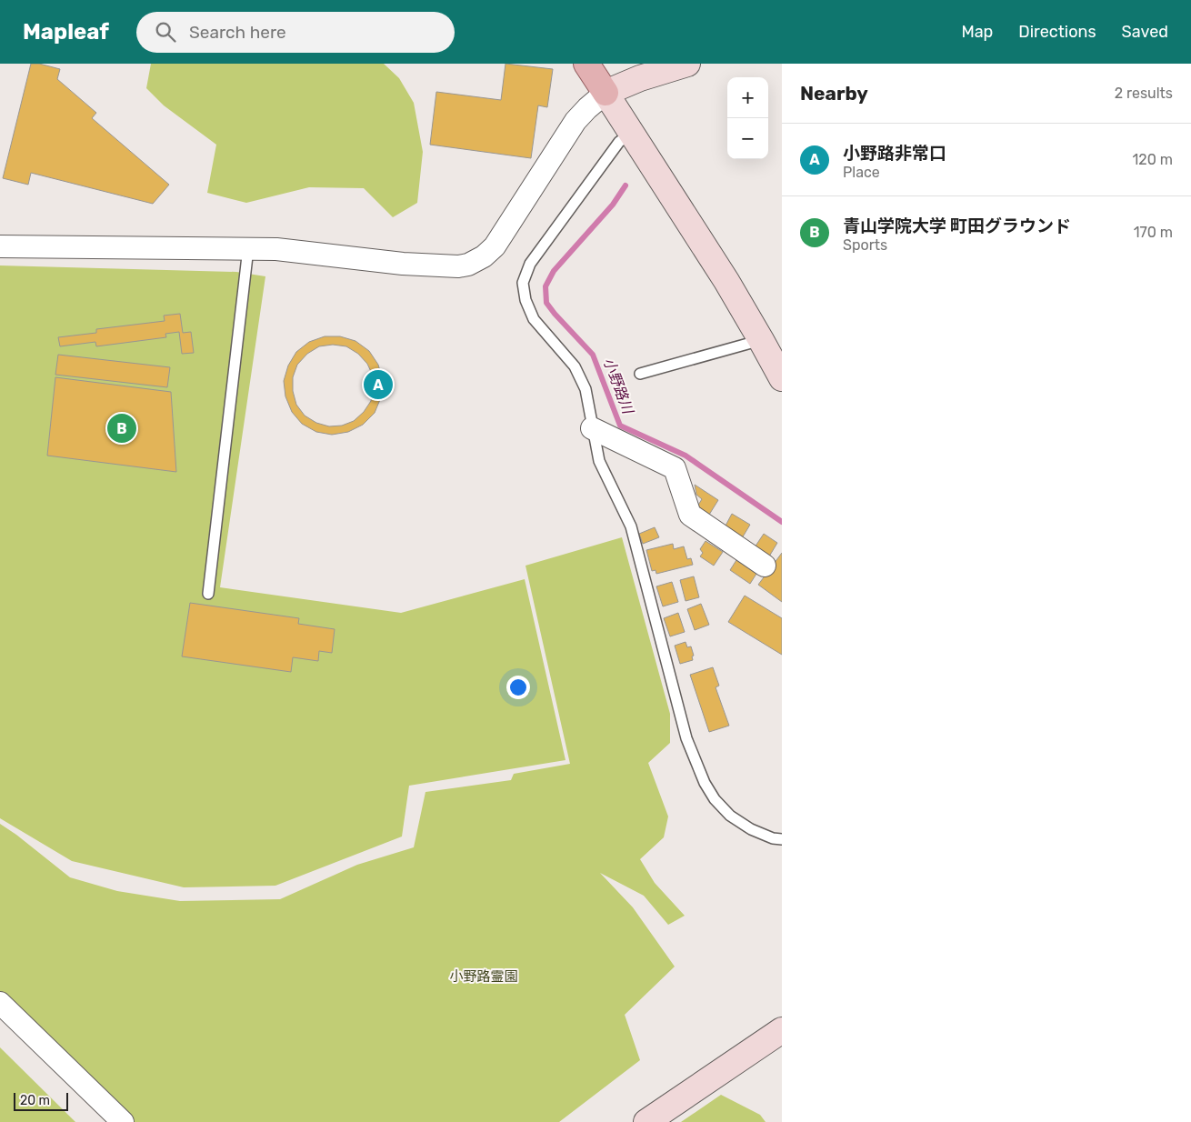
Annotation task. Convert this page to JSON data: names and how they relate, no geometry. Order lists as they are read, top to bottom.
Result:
{
  "water": ["小野路川"],
  "parks": ["小野路霊園"],
  "scale_bar": "20 m",
  "page": {
    "header": "Mapleaf",
    "search": "Search here",
    "nav": ["Map", "Directions", "Saved"],
    "heading": ["Nearby", "2 results"],
    "map_buttons": ["+", "−"],
    "list": [
      {
        "mark": "A",
        "name": "小野路非常口",
        "note": "Place",
        "value": "120 m"
      },
      {
        "mark": "B",
        "name": "青山学院大学 町田グラウンド",
        "note": "Sports",
        "value": "170 m"
      }
    ],
    "pins": ["A", "B"],
    "scale": "20 m"
  }
}
